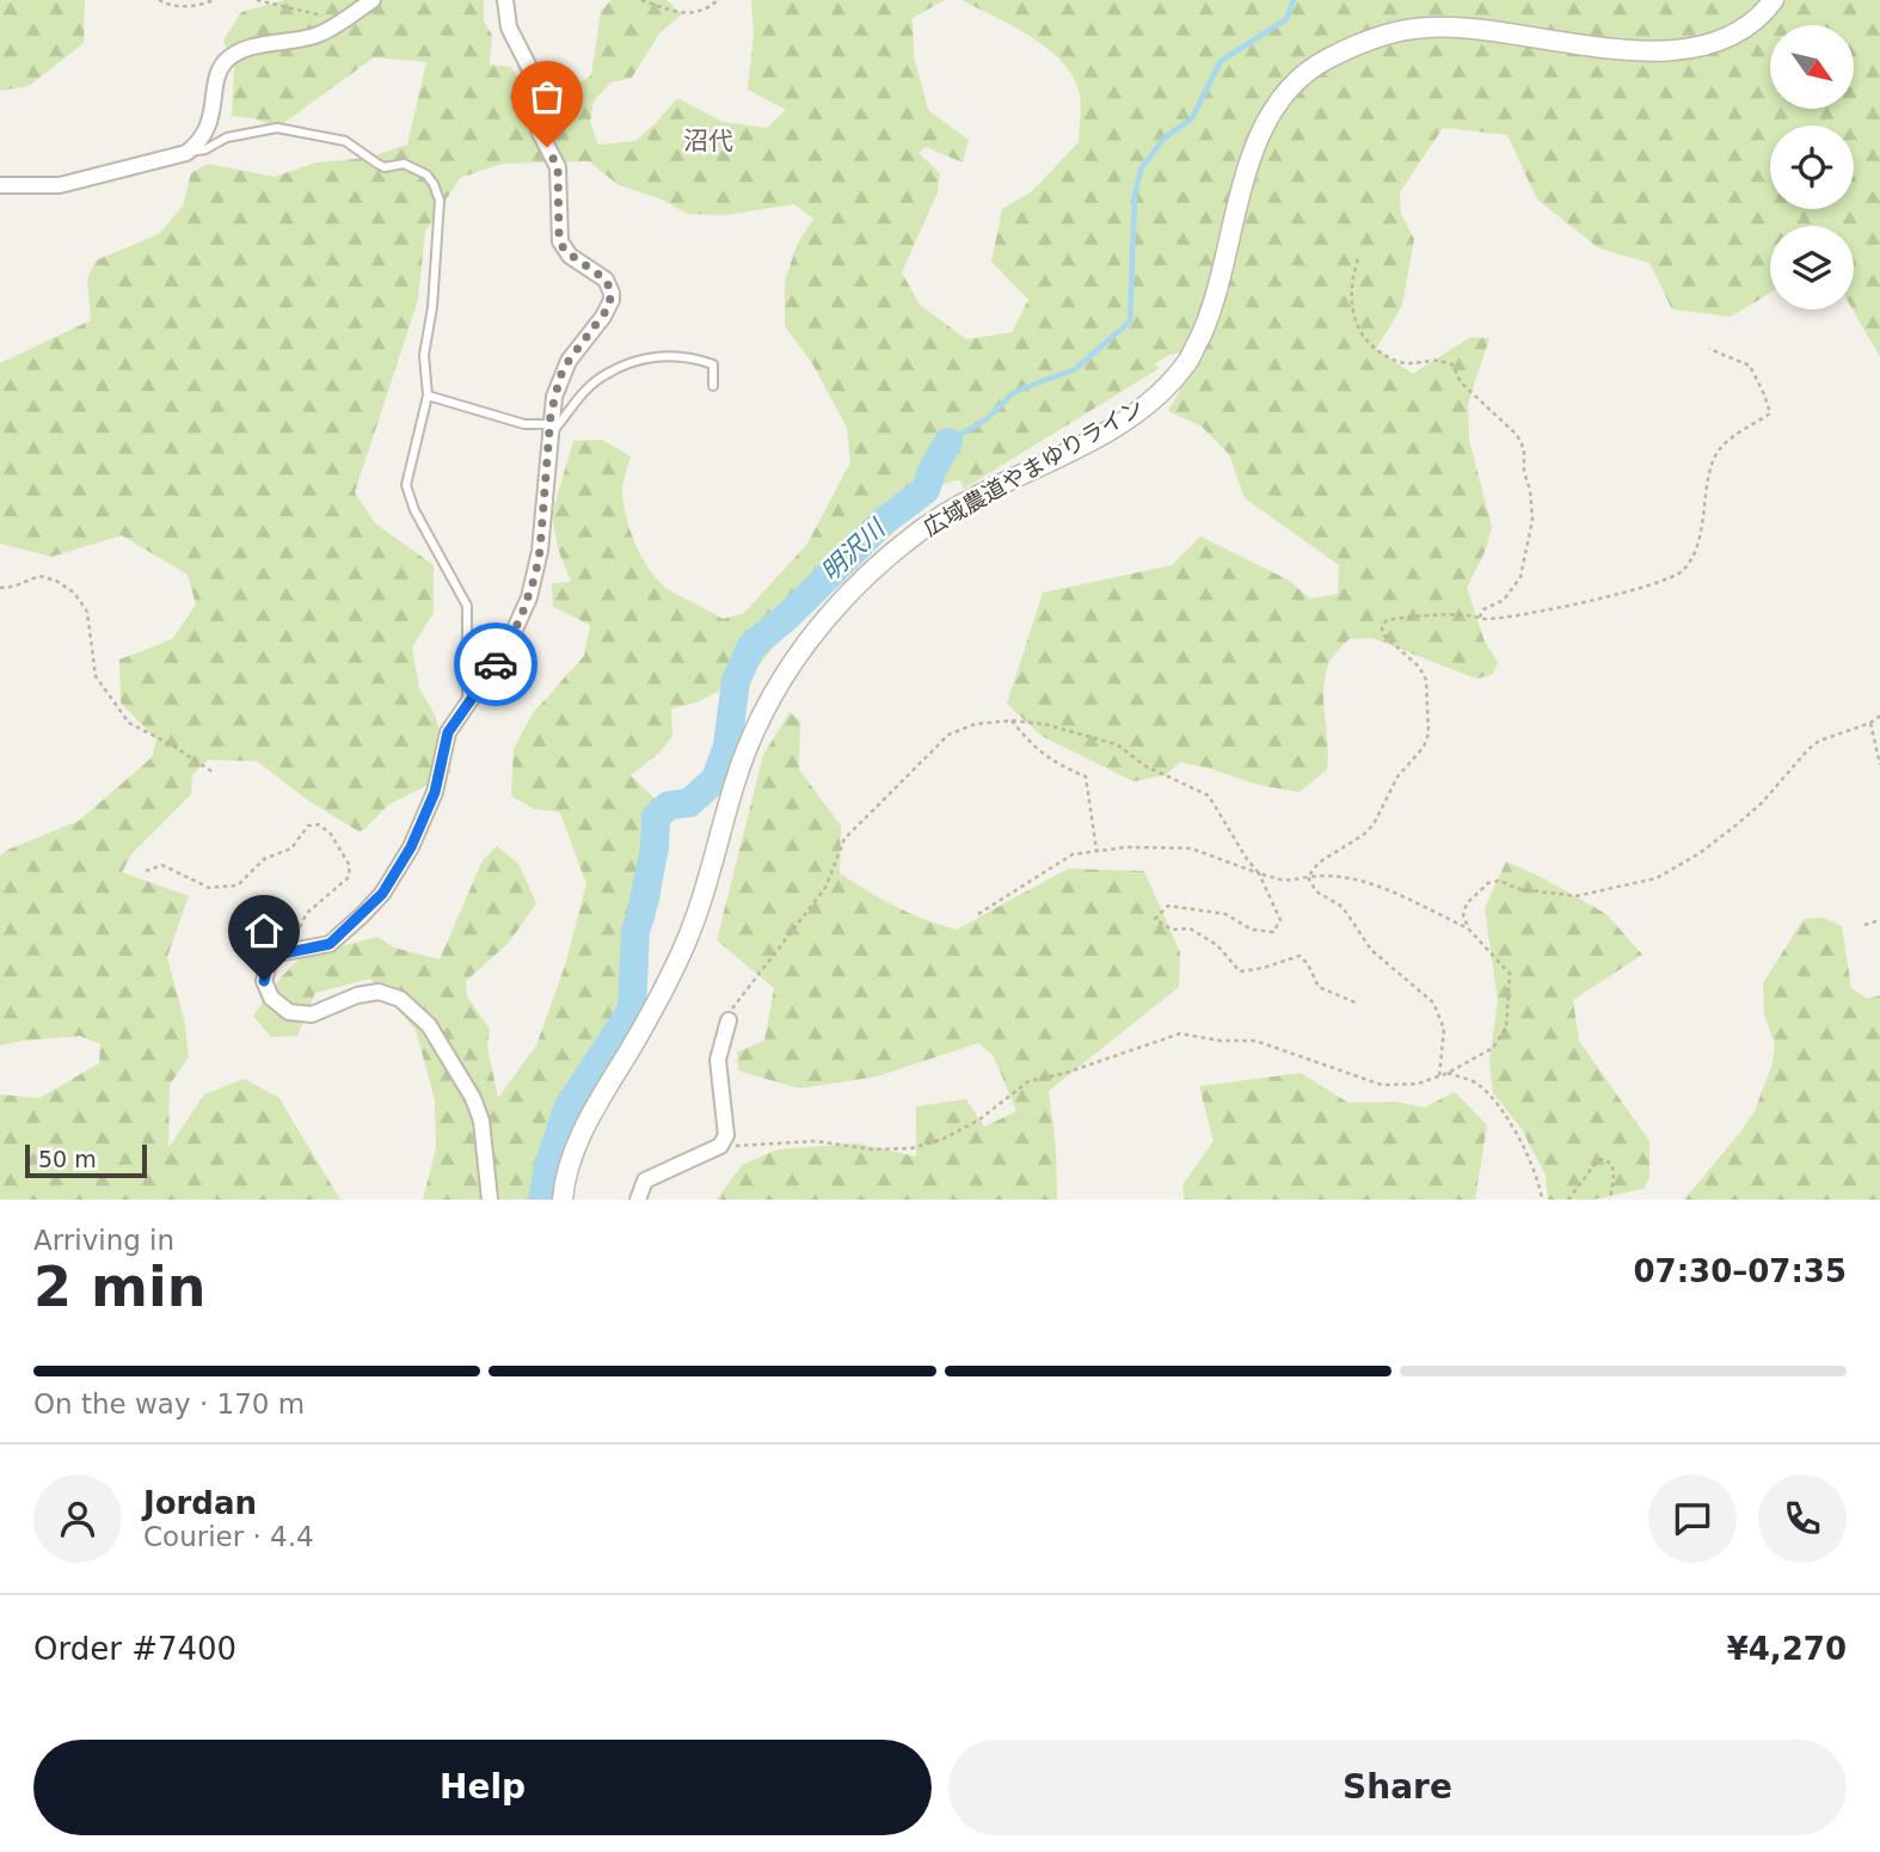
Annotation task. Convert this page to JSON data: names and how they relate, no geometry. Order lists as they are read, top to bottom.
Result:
{
  "streets": {
    "street": ["広域農道やまゆりライン"]
  },
  "districts": ["沼代"],
  "water": ["明沢川"],
  "scale_bar": "50 m",
  "north": "bottom right",
  "page": {
    "scale": "50 m",
    "heading": ["2 min", "Arriving in", "07:30–07:35"],
    "panel": [
      "Jordan",
      "Courier · 4.4",
      "Order #7400",
      "¥4,270"
    ],
    "bar": "On the way · 170 m",
    "buttons": ["Help", "Share"]
  }
}
